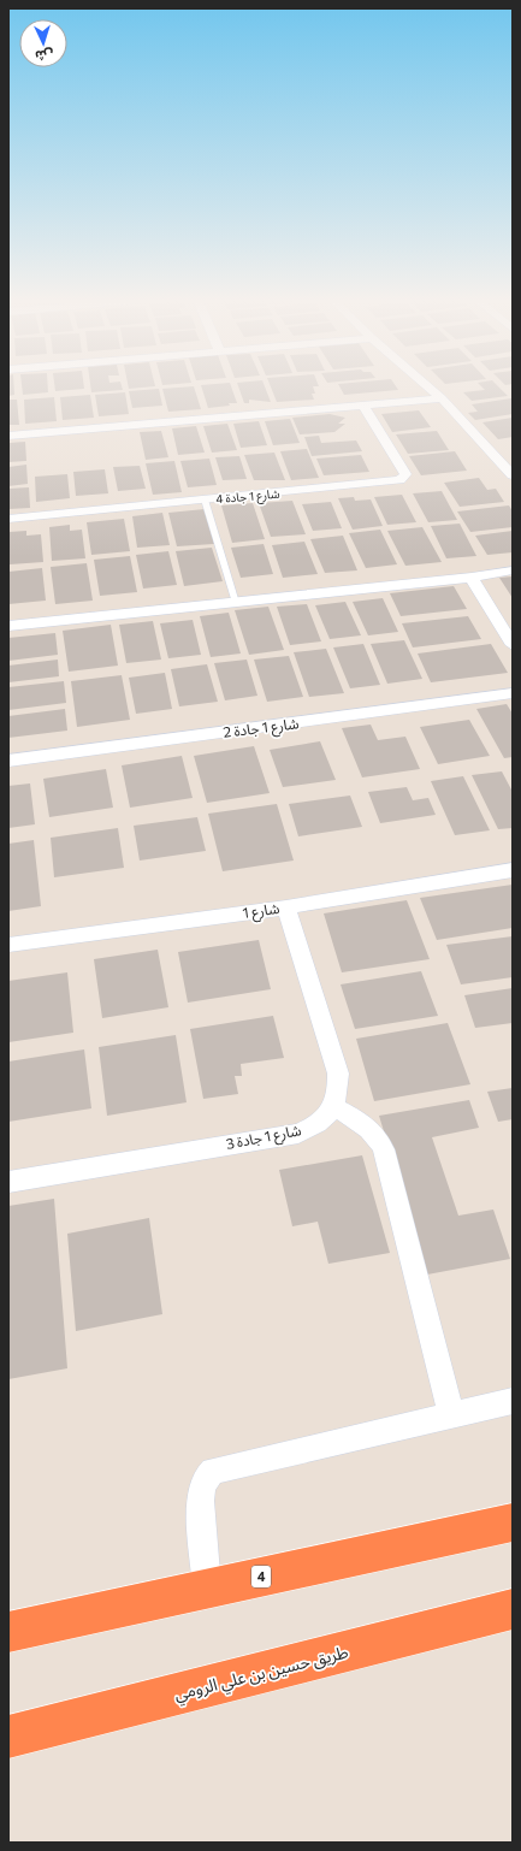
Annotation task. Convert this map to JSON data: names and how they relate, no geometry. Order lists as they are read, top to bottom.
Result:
{
  "streets": {
    "highway": ["4", "طريق حسين بن علي الرومي"],
    "street": [
      "شارع 1 جادة 4",
      "شارع 1 جادة 2",
      "شارع 1",
      "شارع 1 جادة 3"
    ]
  },
  "north": "bottom"
}
